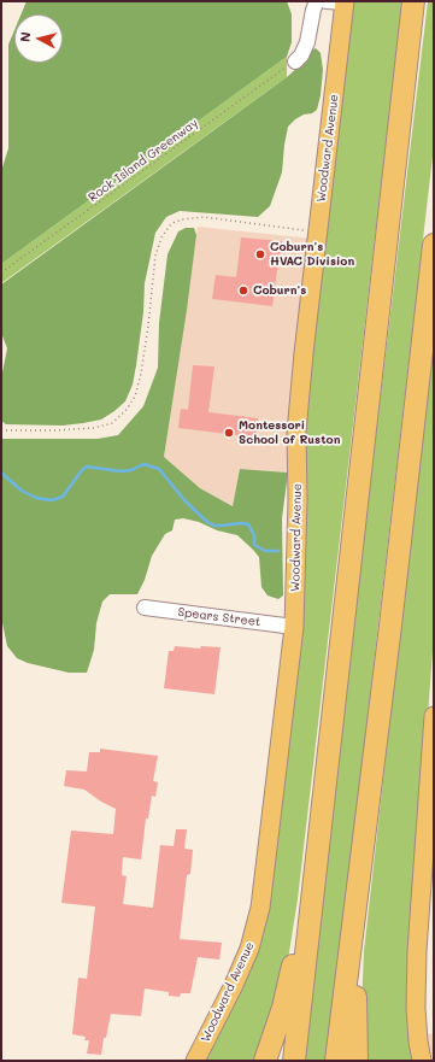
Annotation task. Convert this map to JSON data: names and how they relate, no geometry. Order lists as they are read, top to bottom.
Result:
{
  "streets": {
    "main road": ["Woodward Avenue"],
    "street": ["Spears Street"],
    "path": ["Rock Island Greenway"]
  },
  "crossings": [
    ["Woodward Avenue", "Spears Street"]
  ],
  "places": ["Coburn's HVAC Division", "Coburn's", "Montessori School of Ruston"],
  "north": "left"
}
